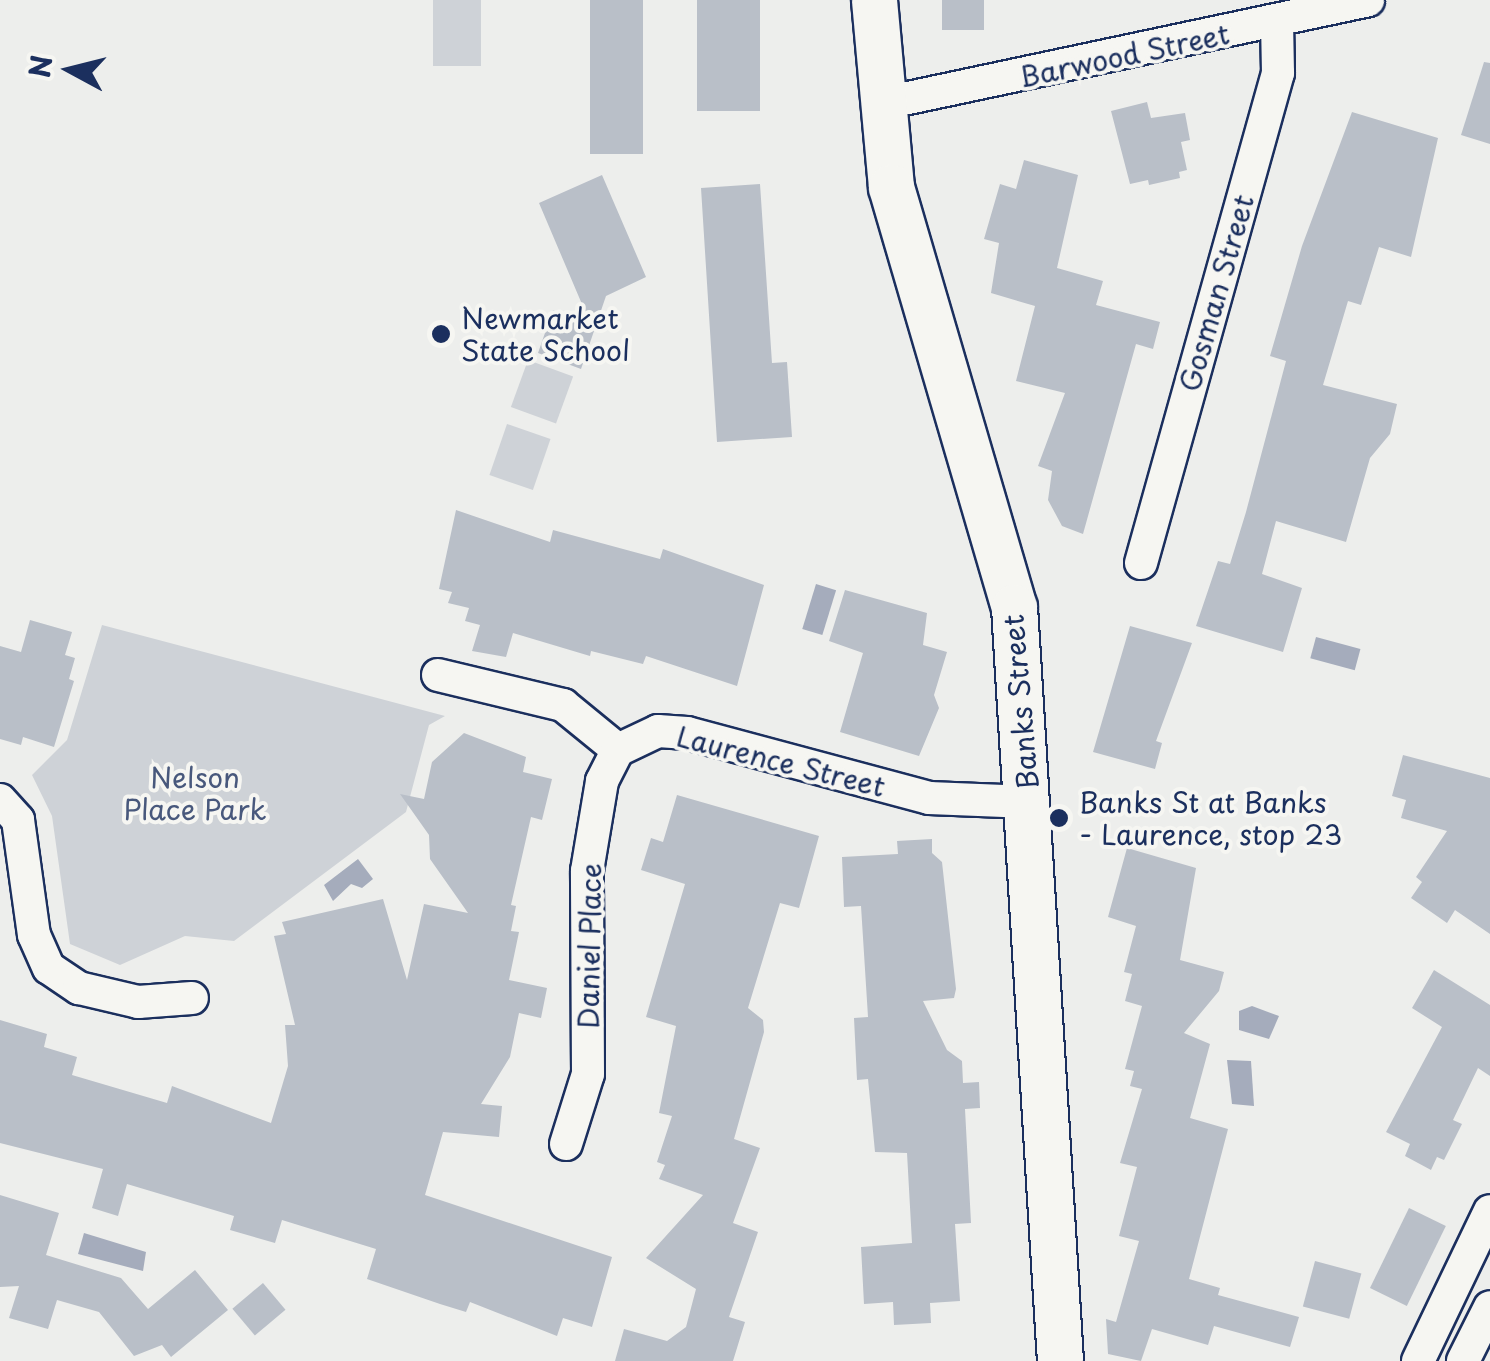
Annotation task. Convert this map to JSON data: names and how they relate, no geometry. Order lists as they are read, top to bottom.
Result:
{
  "streets": {
    "main road": ["Banks Street"],
    "street": [
      "Barwood Street",
      "Gosman Street",
      "Laurence Street",
      "Daniel Place"
    ]
  },
  "crossings": [
    ["Barwood Street", "Gosman Street"],
    ["Barwood Street", "Banks Street"],
    ["Banks Street", "Laurence Street"],
    ["Laurence Street", "Daniel Place"]
  ],
  "parks": ["Nelson Place Park"],
  "places": ["Newmarket State School", "Banks St at Banks - Laurence, stop 23"],
  "north": "left"
}
